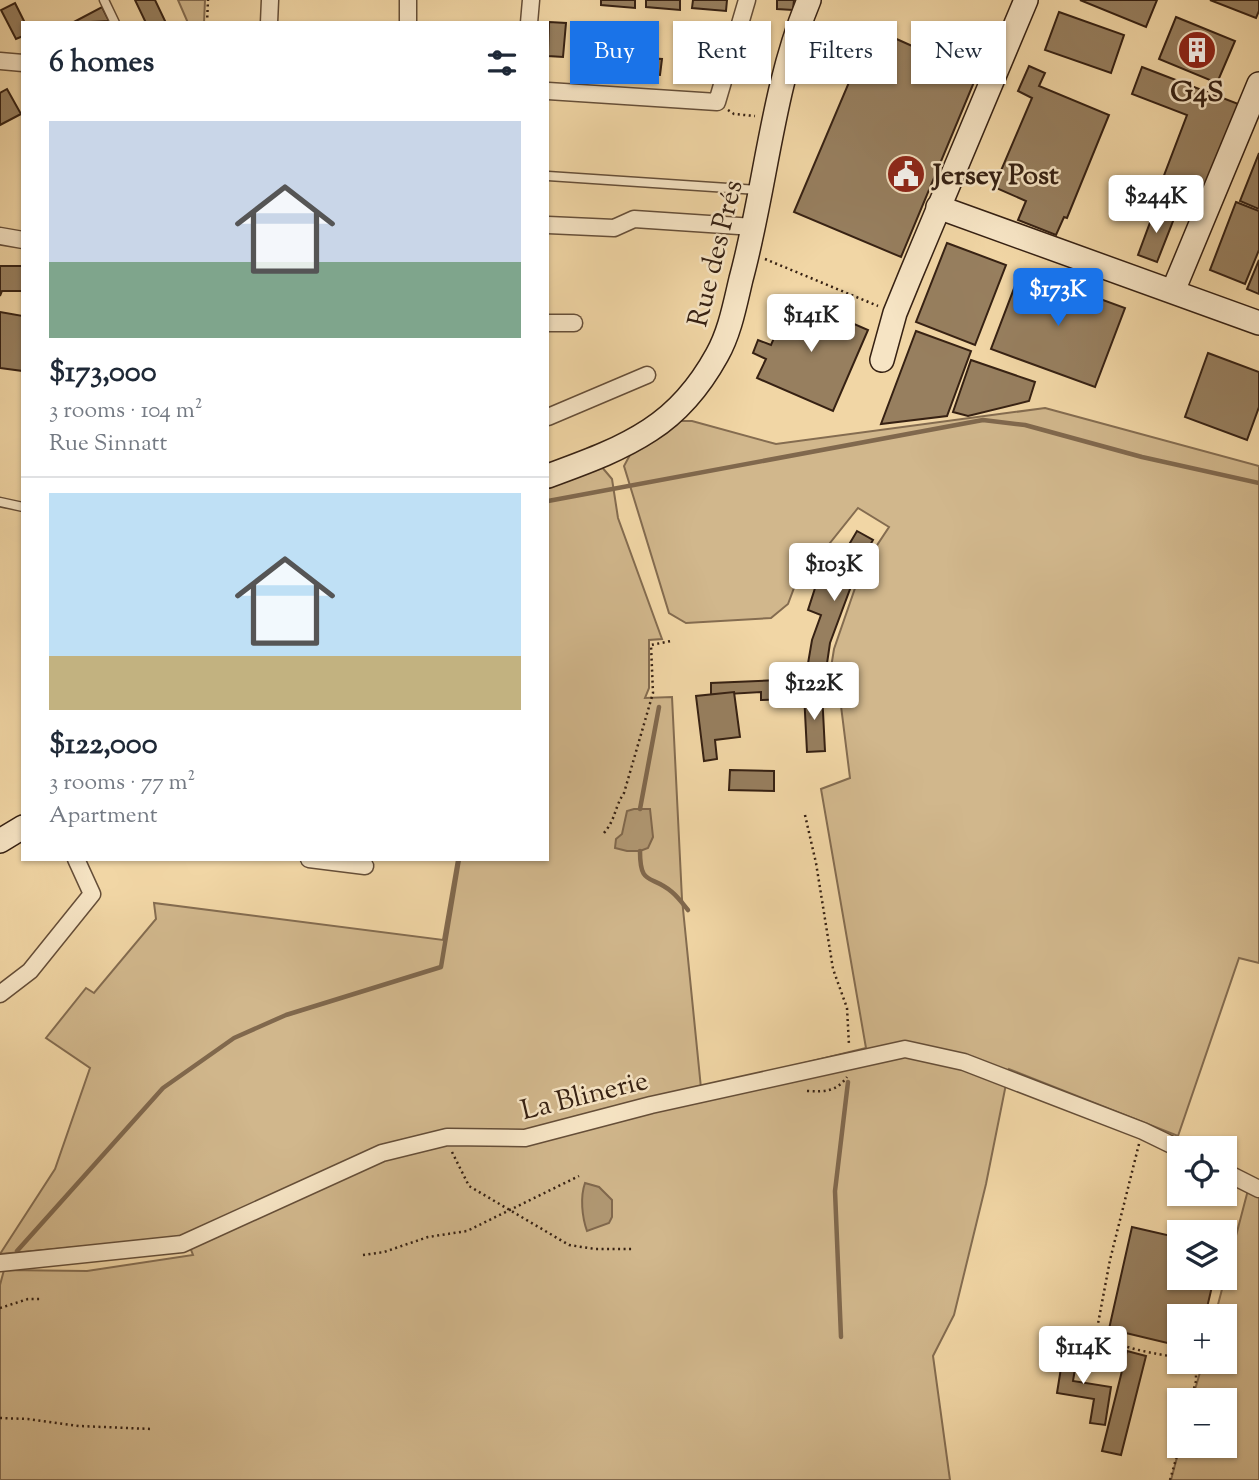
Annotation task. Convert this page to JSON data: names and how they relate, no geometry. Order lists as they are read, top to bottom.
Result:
{
  "streets": {
    "street": ["Rue des Prés", "La Blinerie"]
  },
  "places": {
    "building": ["G4S"],
    "public building": ["Jersey Post"]
  },
  "page": {
    "chip": [
      "Buy",
      "Rent",
      "Filters",
      "New"
    ],
    "heading": "6 homes",
    "list": [
      {
        "name": "$173,000",
        "note": "3 rooms · 104 m² · Rue Sinnatt"
      },
      {
        "name": "$122,000",
        "note": "3 rooms · 77 m² · Apartment"
      }
    ],
    "price": [
      "$244K",
      "$173K",
      "$141K",
      "$103K",
      "$122K",
      "$114K"
    ],
    "map_buttons": ["+", "−"]
  }
}
